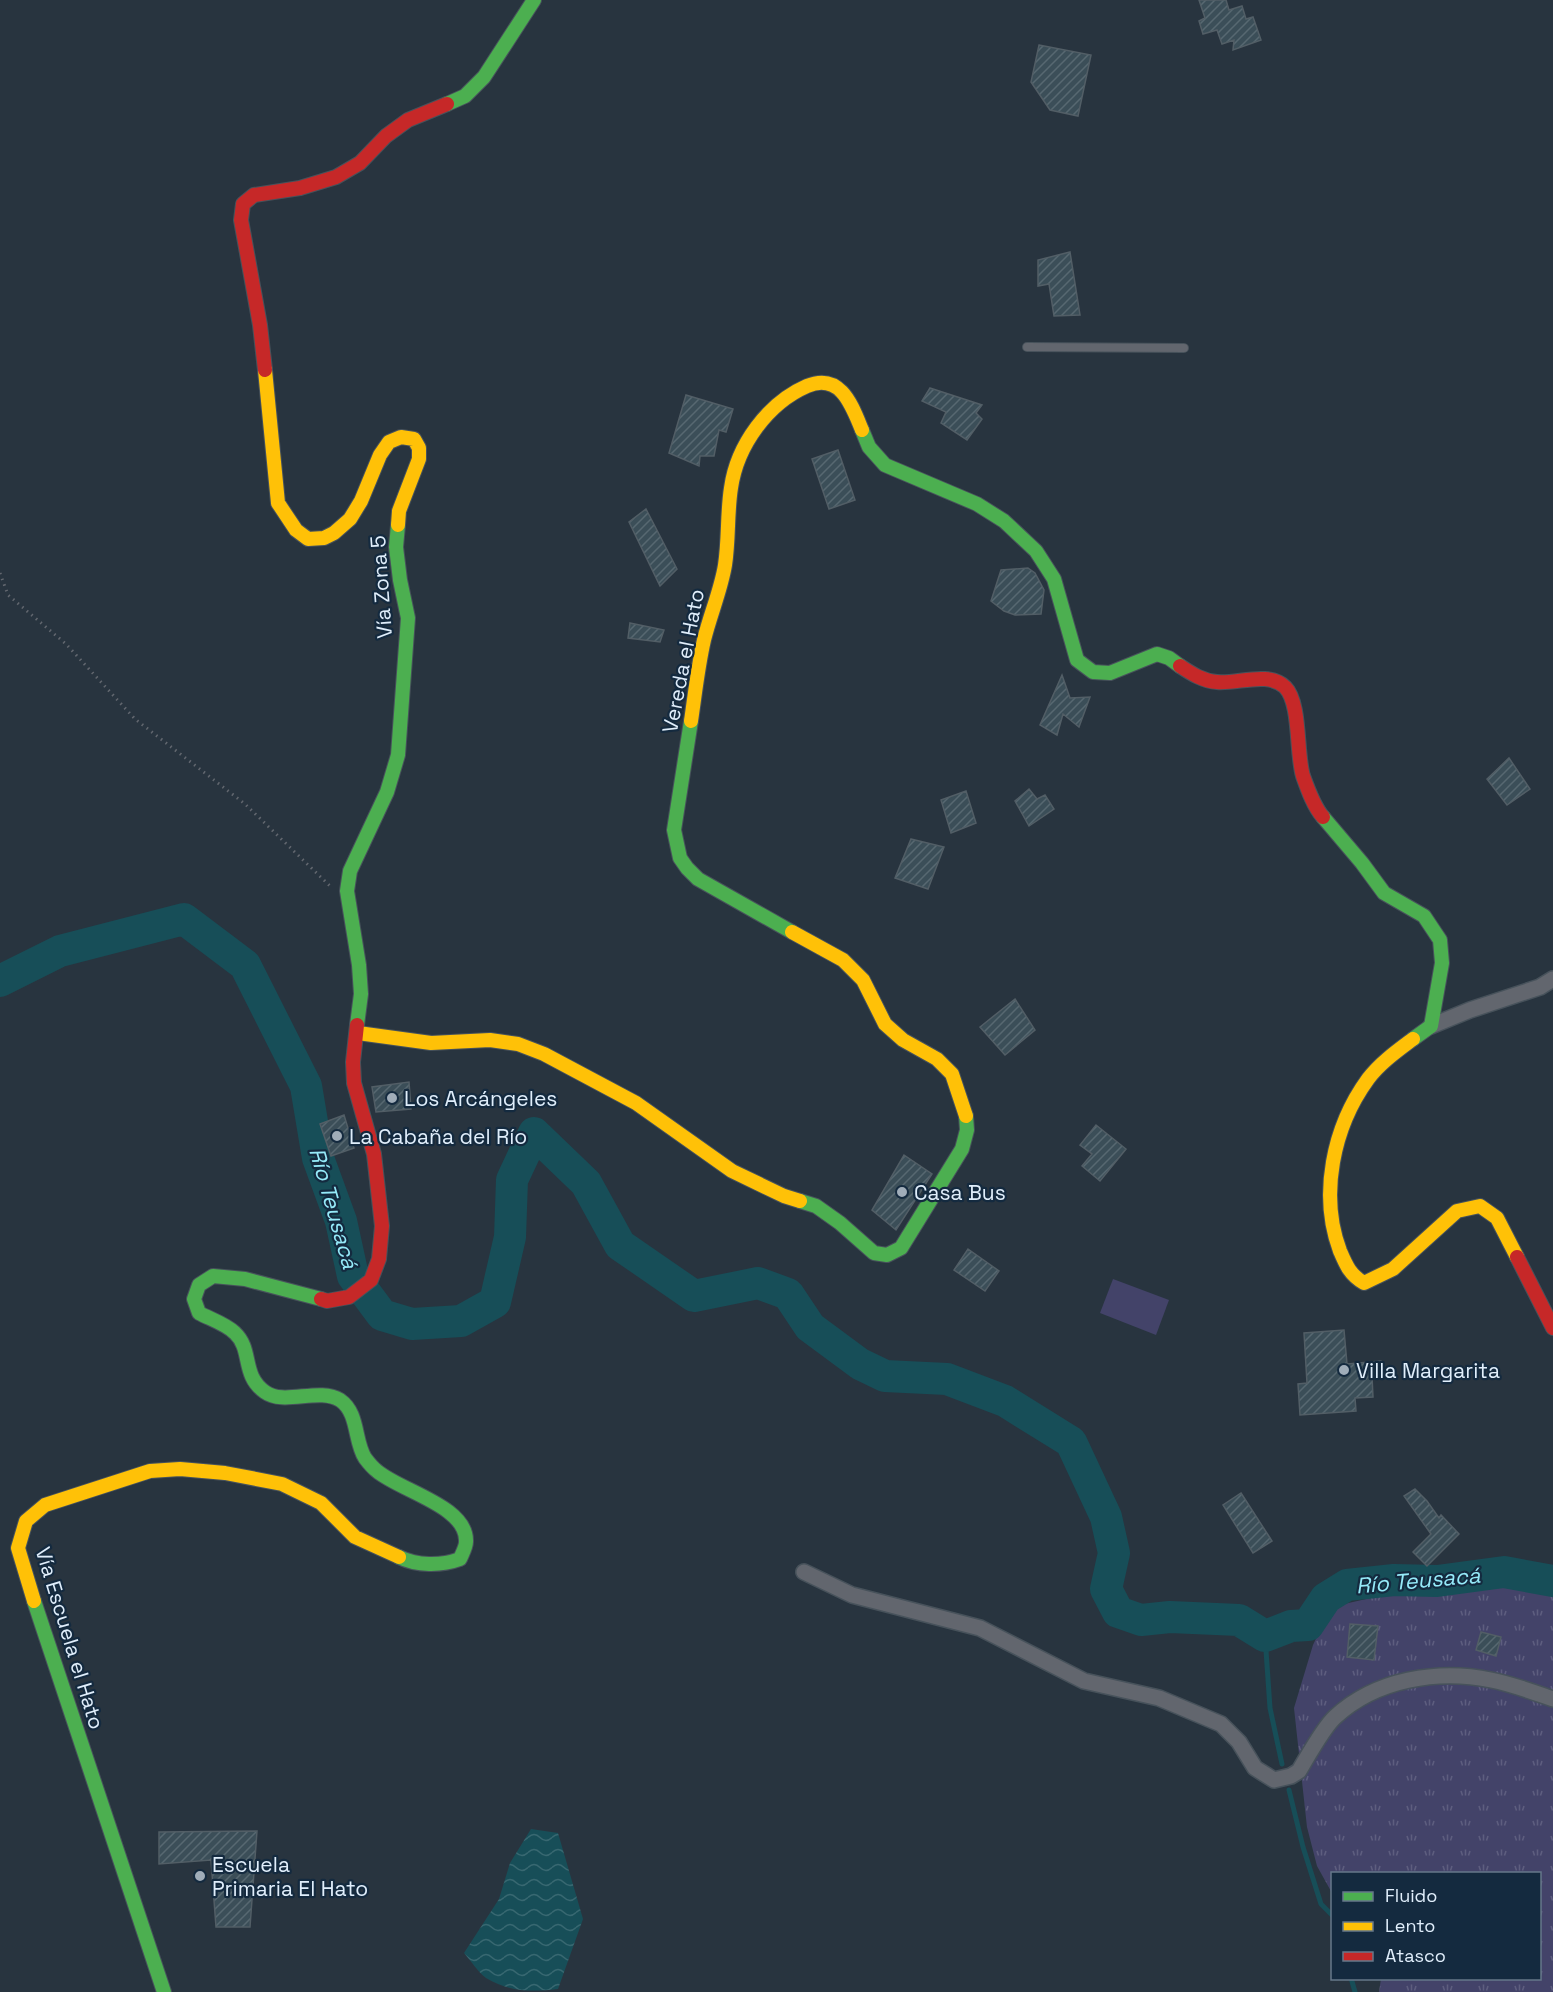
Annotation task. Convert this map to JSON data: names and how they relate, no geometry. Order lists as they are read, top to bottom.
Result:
{
  "streets": {
    "street": ["Vía Zona 5", "Vereda el Hato", "Vía Escuela el Hato"]
  },
  "crossings": [
    ["Vía Zona 5", "Vereda el Hato"],
    ["Vía Zona 5", "Vía Escuela el Hato"]
  ],
  "water": ["Río Teusacá"],
  "places": [
    "Los Arcángeles",
    "La Cabaña del Río",
    "Casa Bus",
    "Villa Margarita",
    "Escuela Primaria El Hato"
  ],
  "legend": ["Fluido", "Lento", "Atasco"]
}
